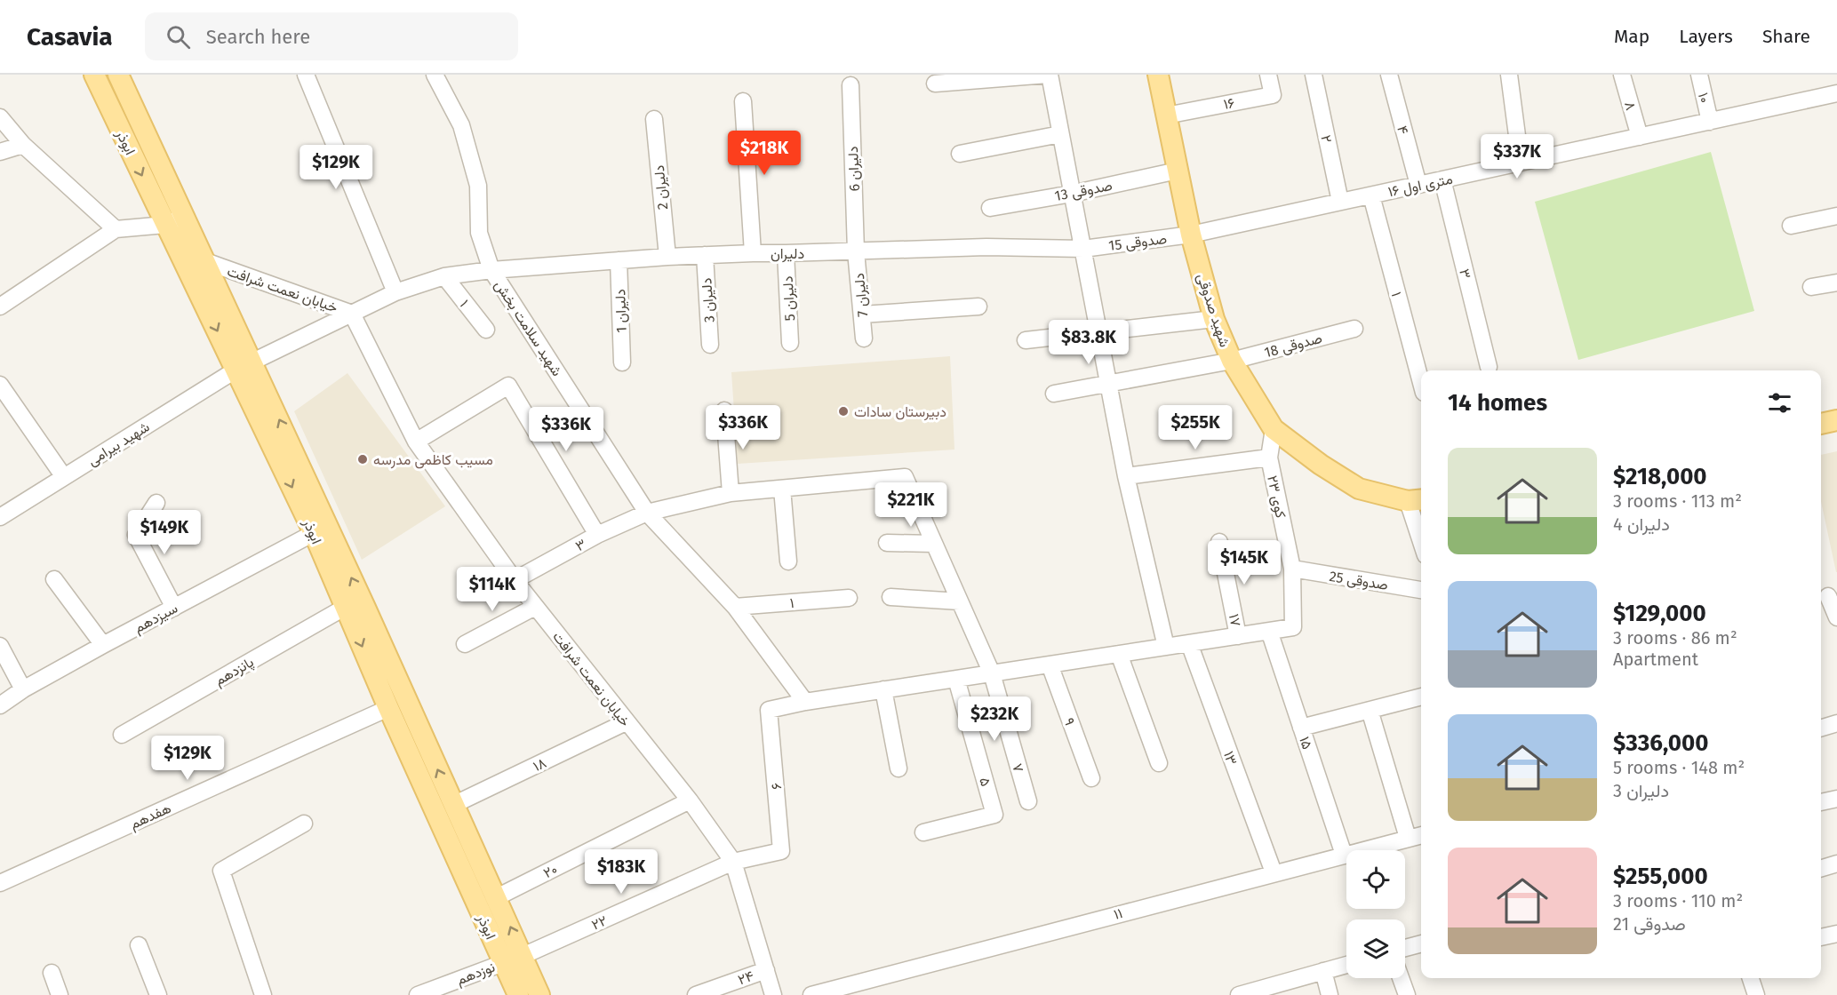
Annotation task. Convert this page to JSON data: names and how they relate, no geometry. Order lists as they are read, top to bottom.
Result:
{
  "streets": {
    "main road": ["ابوذر", "شهید صدوقی"],
    "street": [
      "۱۰",
      "۱۶",
      "۸",
      "۴",
      "۲",
      "دلیران 6",
      "۱۶ متری اول",
      "دلیران 2",
      "صدوقی 13",
      "صدوقی 15",
      "دلیران",
      "۳",
      "خیابان نعمت شرافت",
      "۱",
      "دلیران 7",
      "دلیران 5",
      "دلیران 3",
      "دلیران 1",
      "شهید سلامت بخش",
      "صدوقی 18",
      "شهید بیرامی",
      "کوی ۲۳",
      "صدوقی 25",
      "سیزدهم",
      "۱۷",
      "پانزدهم",
      "۹",
      "۱۵",
      "۱۳",
      "۱۸",
      "۷",
      "۵",
      "۶",
      "هفدهم",
      "۲۰",
      "۱۱",
      "۲۲",
      "نوزدهم",
      "۲۴"
    ]
  },
  "crossings": [
    ["۱۰", "۱۶ متری اول"],
    ["۱۶", "شهید صدوقی"],
    ["۸", "۱۶ متری اول"],
    ["۴", "۱۶ متری اول"],
    ["۲", "۱۶ متری اول"],
    ["ابوذر", "خیابان نعمت شرافت"],
    ["ابوذر", "شهید بیرامی"],
    ["ابوذر", "سیزدهم"],
    ["ابوذر", "پانزدهم"],
    ["ابوذر", "۱۸"],
    ["ابوذر", "هفدهم"],
    ["ابوذر", "۲۰"],
    ["ابوذر", "۲۲"],
    ["ابوذر", "نوزدهم"],
    ["دلیران 6", "دلیران"],
    ["دلیران 6", "دلیران 7"],
    ["۱۶ متری اول", "صدوقی 15"],
    ["۱۶ متری اول", "۳"],
    ["۱۶ متری اول", "۱"],
    ["۱۶ متری اول", "شهید صدوقی"],
    ["دلیران 2", "دلیران"],
    ["صدوقی 13", "شهید صدوقی"],
    ["صدوقی 15", "دلیران"],
    ["صدوقی 15", "شهید صدوقی"],
    ["دلیران", "خیابان نعمت شرافت"],
    ["دلیران", "۱"],
    ["دلیران", "دلیران 7"],
    ["دلیران", "دلیران 5"],
    ["دلیران", "دلیران 3"],
    ["دلیران", "دلیران 1"],
    ["دلیران", "شهید سلامت بخش"],
    ["دلیران", "شهید بیرامی"],
    ["۳", "خیابان نعمت شرافت"],
    ["۳", "شهید سلامت بخش"],
    ["۳", "۷"],
    ["خیابان نعمت شرافت", "شهید بیرامی"],
    ["خیابان نعمت شرافت", "۱۸"],
    ["خیابان نعمت شرافت", "۶"],
    ["خیابان نعمت شرافت", "۲۰"],
    ["خیابان نعمت شرافت", "۲۲"],
    ["خیابان نعمت شرافت", "۲۴"],
    ["۱", "شهید سلامت بخش"],
    ["شهید صدوقی", "صدوقی 18"],
    ["شهید صدوقی", "کوی ۲۳"],
    ["شهید سلامت بخش", "۶"],
    ["کوی ۲۳", "صدوقی 25"],
    ["کوی ۲۳", "۱۵"],
    ["۱۵", "۱۱"],
    ["۱۳", "۱۱"],
    ["۶", "۲۲"]
  ],
  "places": ["دبیرستان سادات", "مسیب کاظمی مدرسه"],
  "page": {
    "header": "Casavia",
    "search": "Search here",
    "nav": ["Map", "Layers", "Share"],
    "price": [
      "$218K",
      "$337K",
      "$129K",
      "$83.8K",
      "$336K",
      "$255K",
      "$336K",
      "$221K",
      "$149K",
      "$145K",
      "$114K",
      "$232K",
      "$129K",
      "$183K"
    ],
    "heading": "14 homes",
    "list": [
      {
        "name": "$218,000",
        "note": "3 rooms · 113 m² · دلیران 4"
      },
      {
        "name": "$129,000",
        "note": "3 rooms · 86 m² · Apartment"
      },
      {
        "name": "$336,000",
        "note": "5 rooms · 148 m² · دلیران 3"
      },
      {
        "name": "$255,000",
        "note": "3 rooms · 110 m² · صدوقی 21"
      }
    ]
  }
}
